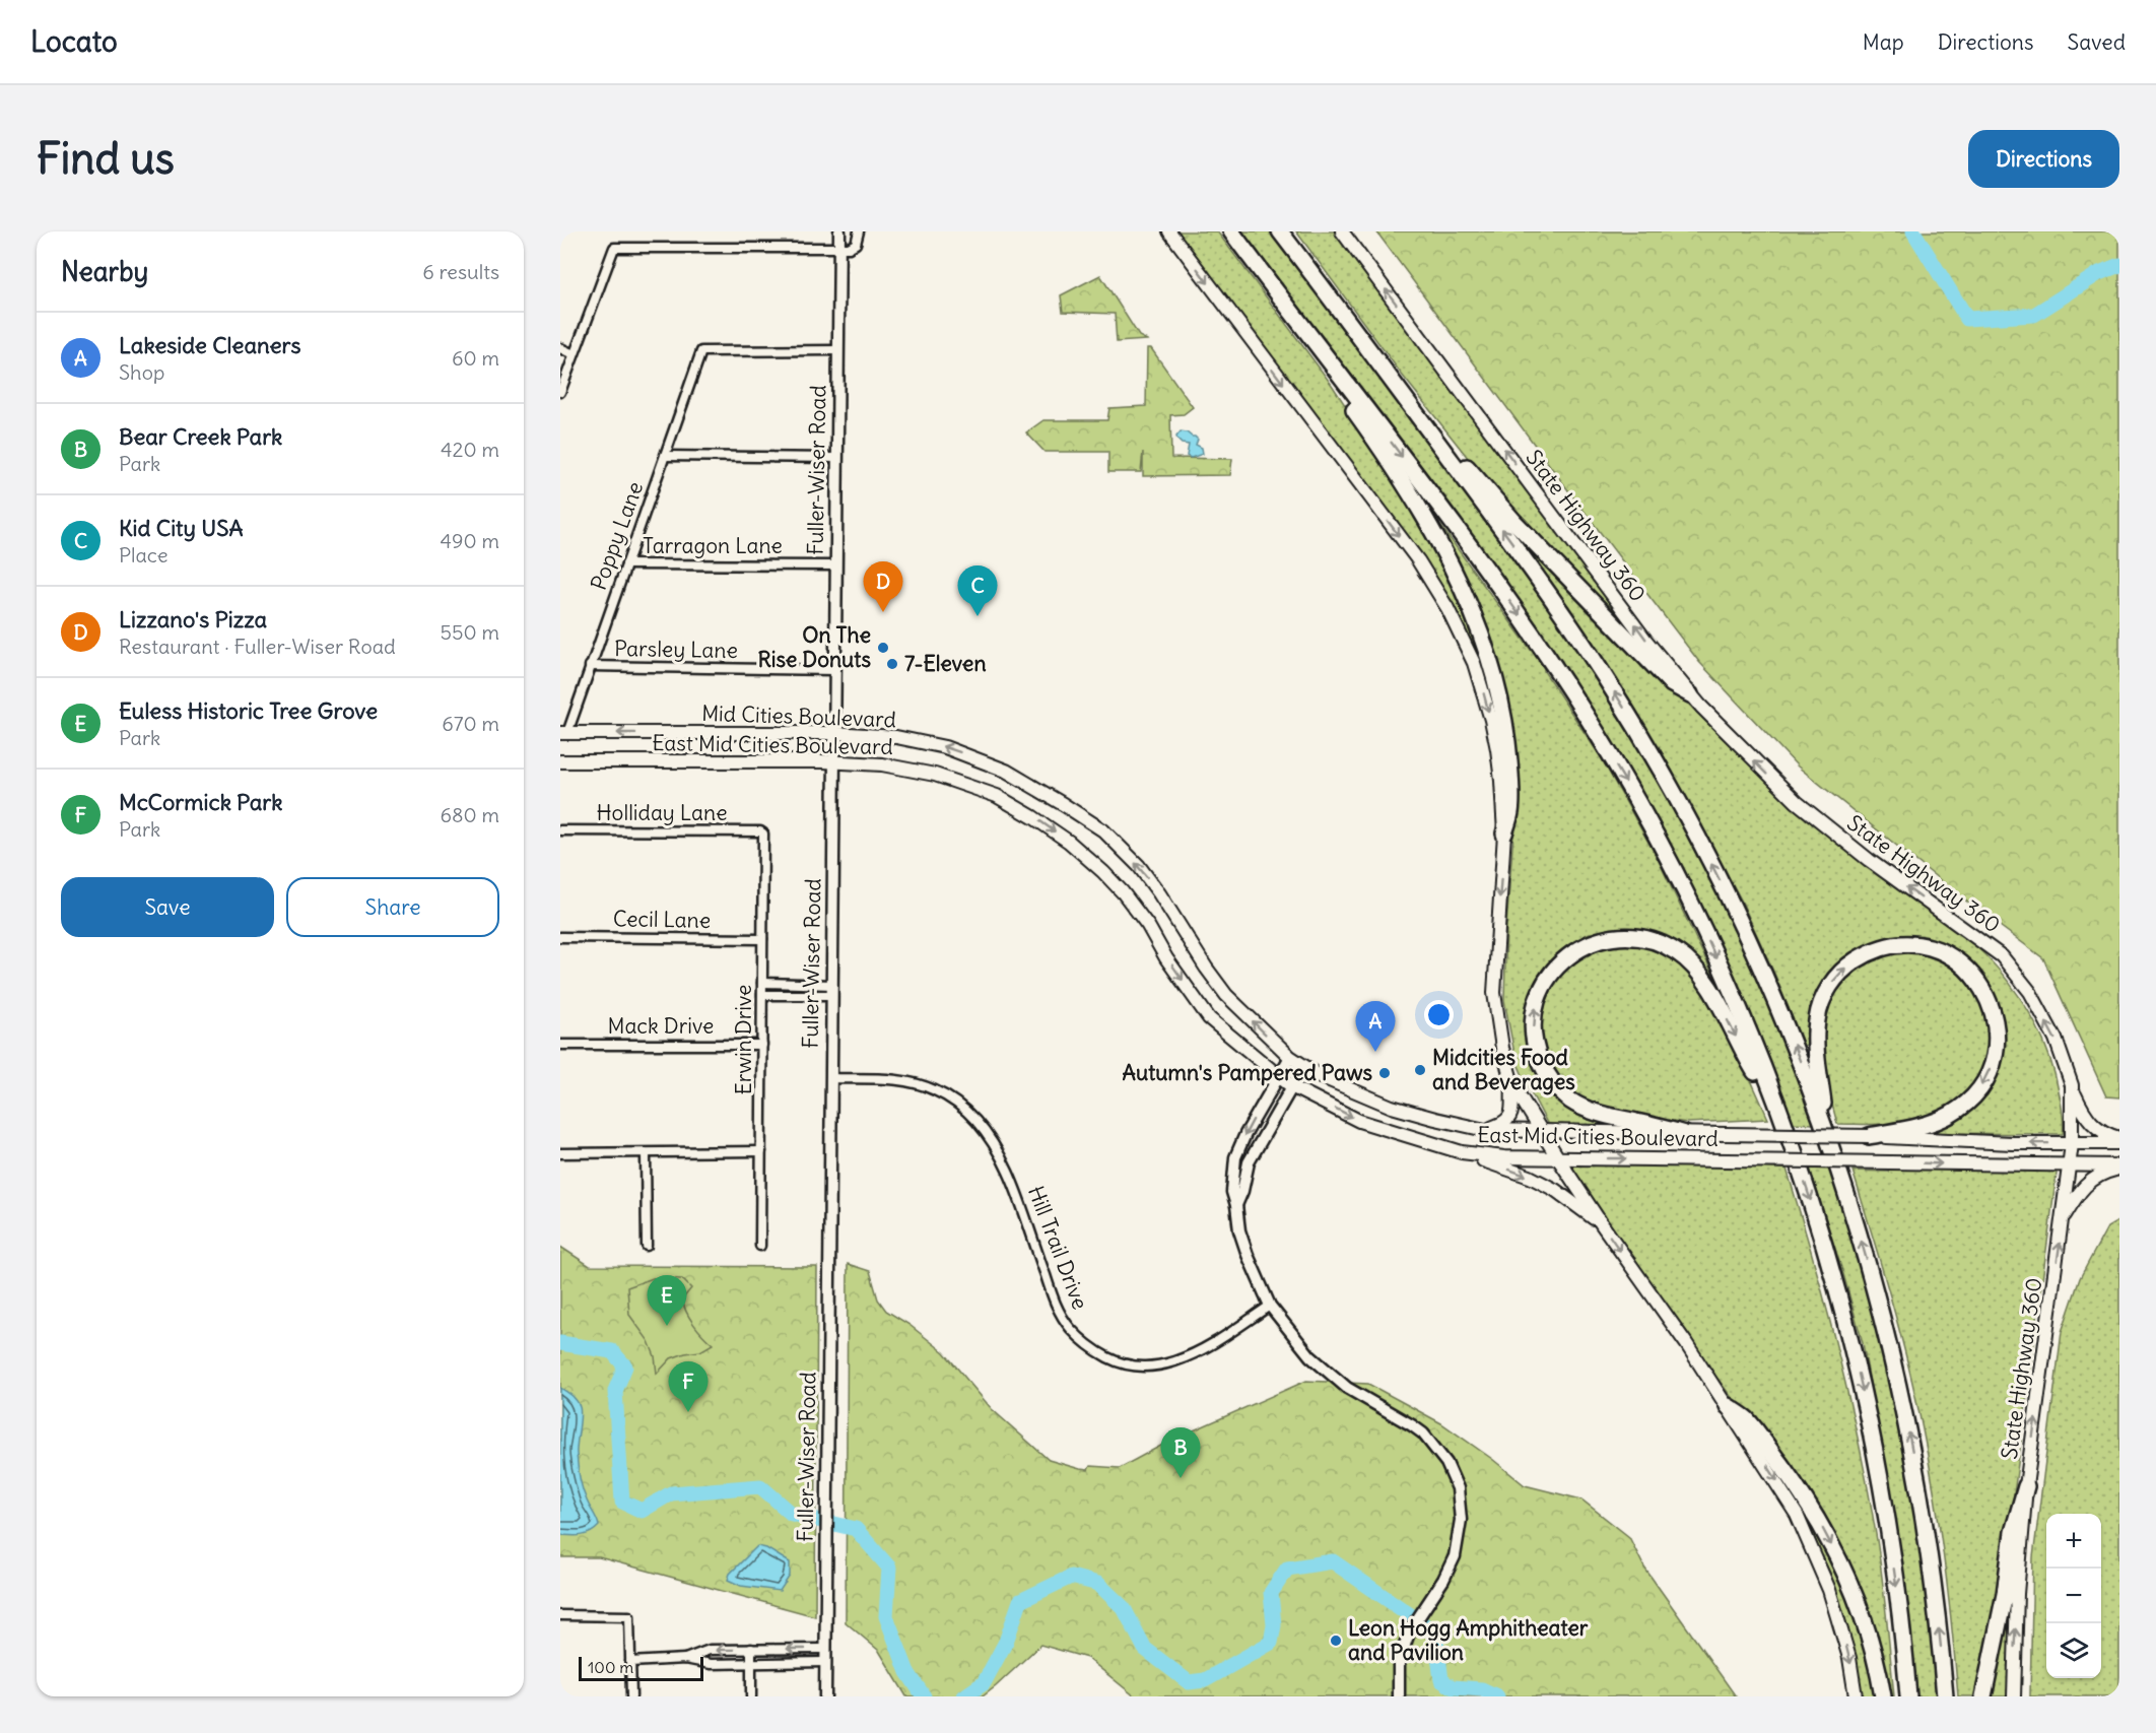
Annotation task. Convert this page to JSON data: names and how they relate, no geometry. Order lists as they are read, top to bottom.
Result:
{
  "streets": {
    "main road": ["State Highway 360", "Mid Cities Boulevard", "East Mid Cities Boulevard"],
    "street": [
      "Fuller-Wiser Road",
      "Poppy Lane",
      "Tarragon Lane",
      "Parsley Lane",
      "Holliday Lane",
      "Cecil Lane",
      "Mack Drive",
      "Erwin Drive",
      "Hill Trail Drive"
    ]
  },
  "crossings": [
    ["Fuller-Wiser Road", "Poppy Lane"],
    ["Fuller-Wiser Road", "Tarragon Lane"],
    ["Fuller-Wiser Road", "Parsley Lane"],
    ["Fuller-Wiser Road", "Mid Cities Boulevard"],
    ["Fuller-Wiser Road", "East Mid Cities Boulevard"],
    ["Fuller-Wiser Road", "Hill Trail Drive"],
    ["State Highway 360", "East Mid Cities Boulevard"],
    ["Poppy Lane", "Tarragon Lane"],
    ["Poppy Lane", "Parsley Lane"],
    ["Poppy Lane", "Mid Cities Boulevard"],
    ["Mid Cities Boulevard", "East Mid Cities Boulevard"],
    ["Holliday Lane", "Erwin Drive"],
    ["Cecil Lane", "Erwin Drive"],
    ["Mack Drive", "Erwin Drive"]
  ],
  "one_way": ["State Highway 360", "Mid Cities Boulevard"],
  "places": [
    "On The Rise Donuts",
    "7-Eleven",
    "Midcities Food and Beverages",
    "Autumn's Pampered Paws",
    "Leon Hogg Amphitheater and Pavilion"
  ],
  "scale_bar": "100 m",
  "page": {
    "header": "Locato",
    "nav": ["Map", "Directions", "Saved"],
    "buttons": [
      "Directions",
      ["Save", "Share"]
    ],
    "title": "Find us",
    "heading": ["Nearby", "6 results"],
    "list": [
      {
        "mark": "A",
        "name": "Lakeside Cleaners",
        "note": "Shop",
        "value": "60 m"
      },
      {
        "mark": "B",
        "name": "Bear Creek Park",
        "note": "Park",
        "value": "420 m"
      },
      {
        "mark": "C",
        "name": "Kid City USA",
        "note": "Place",
        "value": "490 m"
      },
      {
        "mark": "D",
        "name": "Lizzano's Pizza",
        "note": "Restaurant · Fuller-Wiser Road",
        "value": "550 m"
      },
      {
        "mark": "E",
        "name": "Euless Historic Tree Grove",
        "note": "Park",
        "value": "670 m"
      },
      {
        "mark": "F",
        "name": "McCormick Park",
        "note": "Park",
        "value": "680 m"
      }
    ],
    "pins": [
      "D",
      "C",
      "A",
      "E",
      "F",
      "B"
    ],
    "map_buttons": ["+", "−"],
    "scale": "100 m"
  }
}
